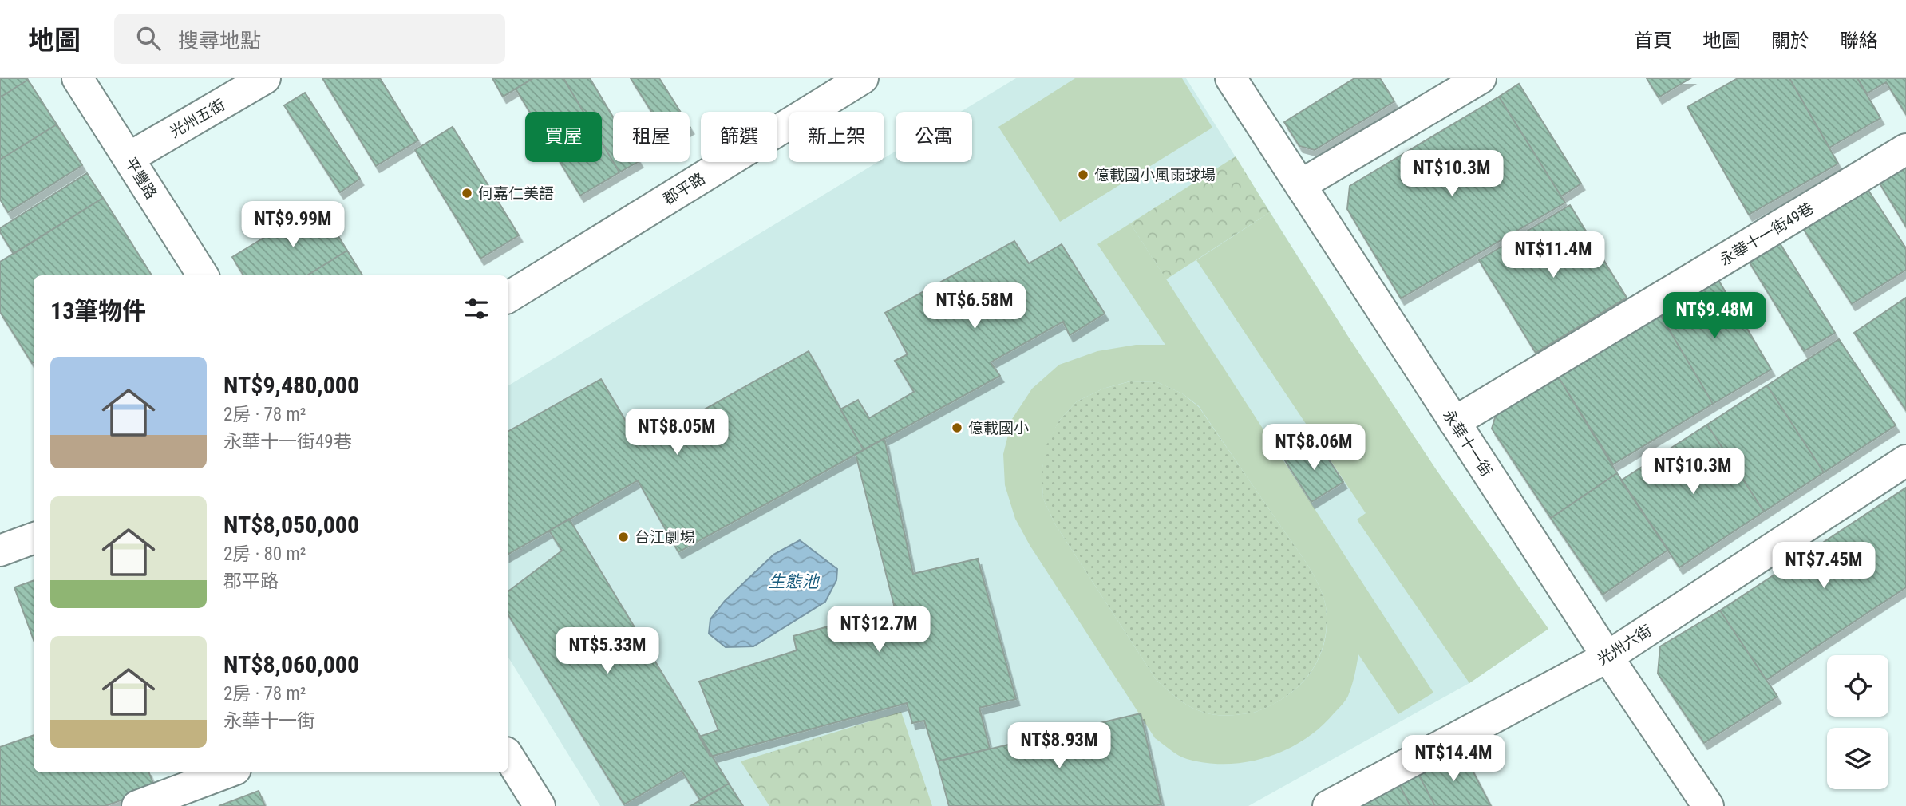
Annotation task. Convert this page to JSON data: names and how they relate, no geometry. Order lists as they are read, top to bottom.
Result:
{
  "streets": {
    "street": [
      "光州五街",
      "平豐路",
      "郡平路",
      "永華十一街49巷",
      "永華十一街",
      "光州六街"
    ]
  },
  "crossings": [
    ["光州五街", "平豐路"],
    ["永華十一街49巷", "永華十一街"],
    ["永華十一街", "光州六街"]
  ],
  "water": ["生態池"],
  "places": [
    "億載國小風雨球場",
    "何嘉仁美語",
    "億載國小",
    "台江劇場"
  ],
  "page": {
    "header": "地圖",
    "search": "搜尋地點",
    "nav": [
      "首頁",
      "地圖",
      "關於",
      "聯絡"
    ],
    "chip": [
      "買屋",
      "租屋",
      "篩選",
      "新上架",
      "公寓"
    ],
    "price": [
      "NT$10.3M",
      "NT$9.99M",
      "NT$11.4M",
      "NT$6.58M",
      "NT$9.48M",
      "NT$8.05M",
      "NT$8.06M",
      "NT$10.3M",
      "NT$7.45M",
      "NT$12.7M",
      "NT$5.33M",
      "NT$8.93M",
      "NT$14.4M"
    ],
    "heading": "13筆物件",
    "list": [
      {
        "name": "NT$9,480,000",
        "note": "2房 · 78 m² · 永華十一街49巷"
      },
      {
        "name": "NT$8,050,000",
        "note": "2房 · 80 m² · 郡平路"
      },
      {
        "name": "NT$8,060,000",
        "note": "2房 · 78 m² · 永華十一街"
      }
    ]
  }
}
